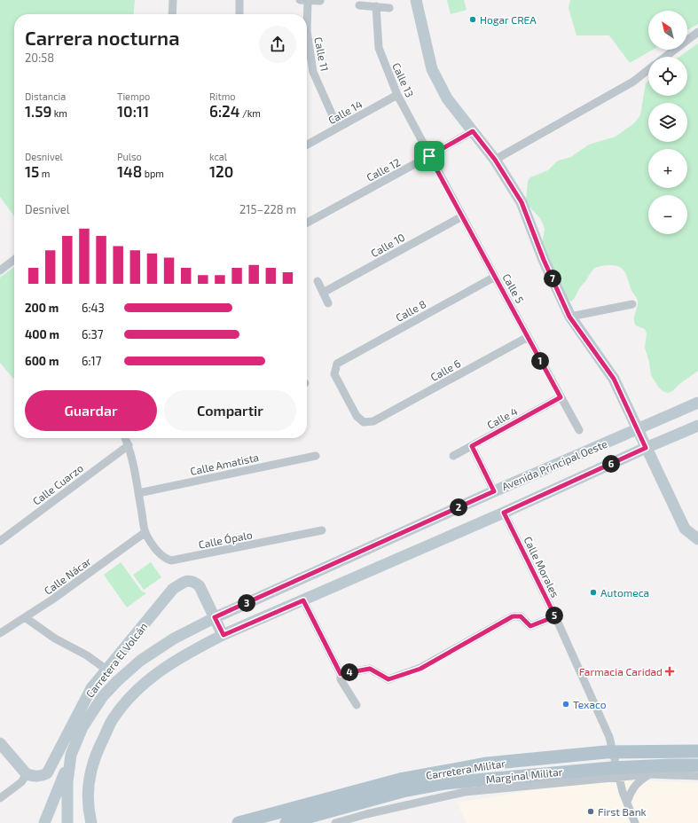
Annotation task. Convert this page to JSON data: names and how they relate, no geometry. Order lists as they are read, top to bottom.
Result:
{
  "streets": {
    "main road": ["Avenida Principal Oeste", "Carretera El Volcán", "Carretera Militar"],
    "street": [
      "Calle 11",
      "Calle 13",
      "Calle 14",
      "Calle 12",
      "Calle 10",
      "Calle 5",
      "Calle 8",
      "Calle 6",
      "Calle 4",
      "Calle Amatista",
      "Calle Cuarzo",
      "Calle Ópalo",
      "Calle Morales",
      "Calle Nácar",
      "Marginal Militar"
    ]
  },
  "crossings": [
    ["Calle 11", "Calle 14"],
    ["Calle 13", "Calle 14"],
    ["Calle 13", "Calle 12"],
    ["Calle 13", "Calle 5"],
    ["Calle 12", "Calle 5"],
    ["Calle 10", "Calle 5"],
    ["Calle 5", "Calle 8"],
    ["Calle 5", "Calle 6"],
    ["Calle 5", "Calle 4"],
    ["Calle 8", "Calle 6"],
    ["Avenida Principal Oeste", "Calle Morales"],
    ["Avenida Principal Oeste", "Carretera El Volcán"],
    ["Calle Ópalo", "Calle Nácar"],
    ["Calle Morales", "Carretera Militar"],
    ["Calle Morales", "Marginal Militar"],
    ["Carretera Militar", "Marginal Militar"]
  ],
  "places": {
    "other": [
      "Hogar CREA",
      "Automeca",
      "Texaco",
      "First Bank"
    ],
    "health": ["Farmacia Caridad"]
  },
  "north": "top left",
  "page": {
    "map_buttons": ["+", "−"],
    "heading": ["Carrera nocturna", "20:58"],
    "stats": [
      ["Distancia", "1.59 km"],
      ["Tiempo", "10:11"],
      ["Ritmo", "6:24 /km"],
      ["Desnivel", "15 m"],
      ["Pulso", "148 bpm"],
      ["kcal", "120"]
    ],
    "chart": ["Desnivel", "215–228 m"],
    "pins": [
      "7",
      "1",
      "6",
      "2",
      "3",
      "5",
      "4"
    ],
    "list": [
      {
        "name": "200 m",
        "note": "6:43"
      },
      {
        "name": "400 m",
        "note": "6:37"
      },
      {
        "name": "600 m",
        "note": "6:17"
      }
    ],
    "buttons": ["Guardar", "Compartir"]
  }
}
